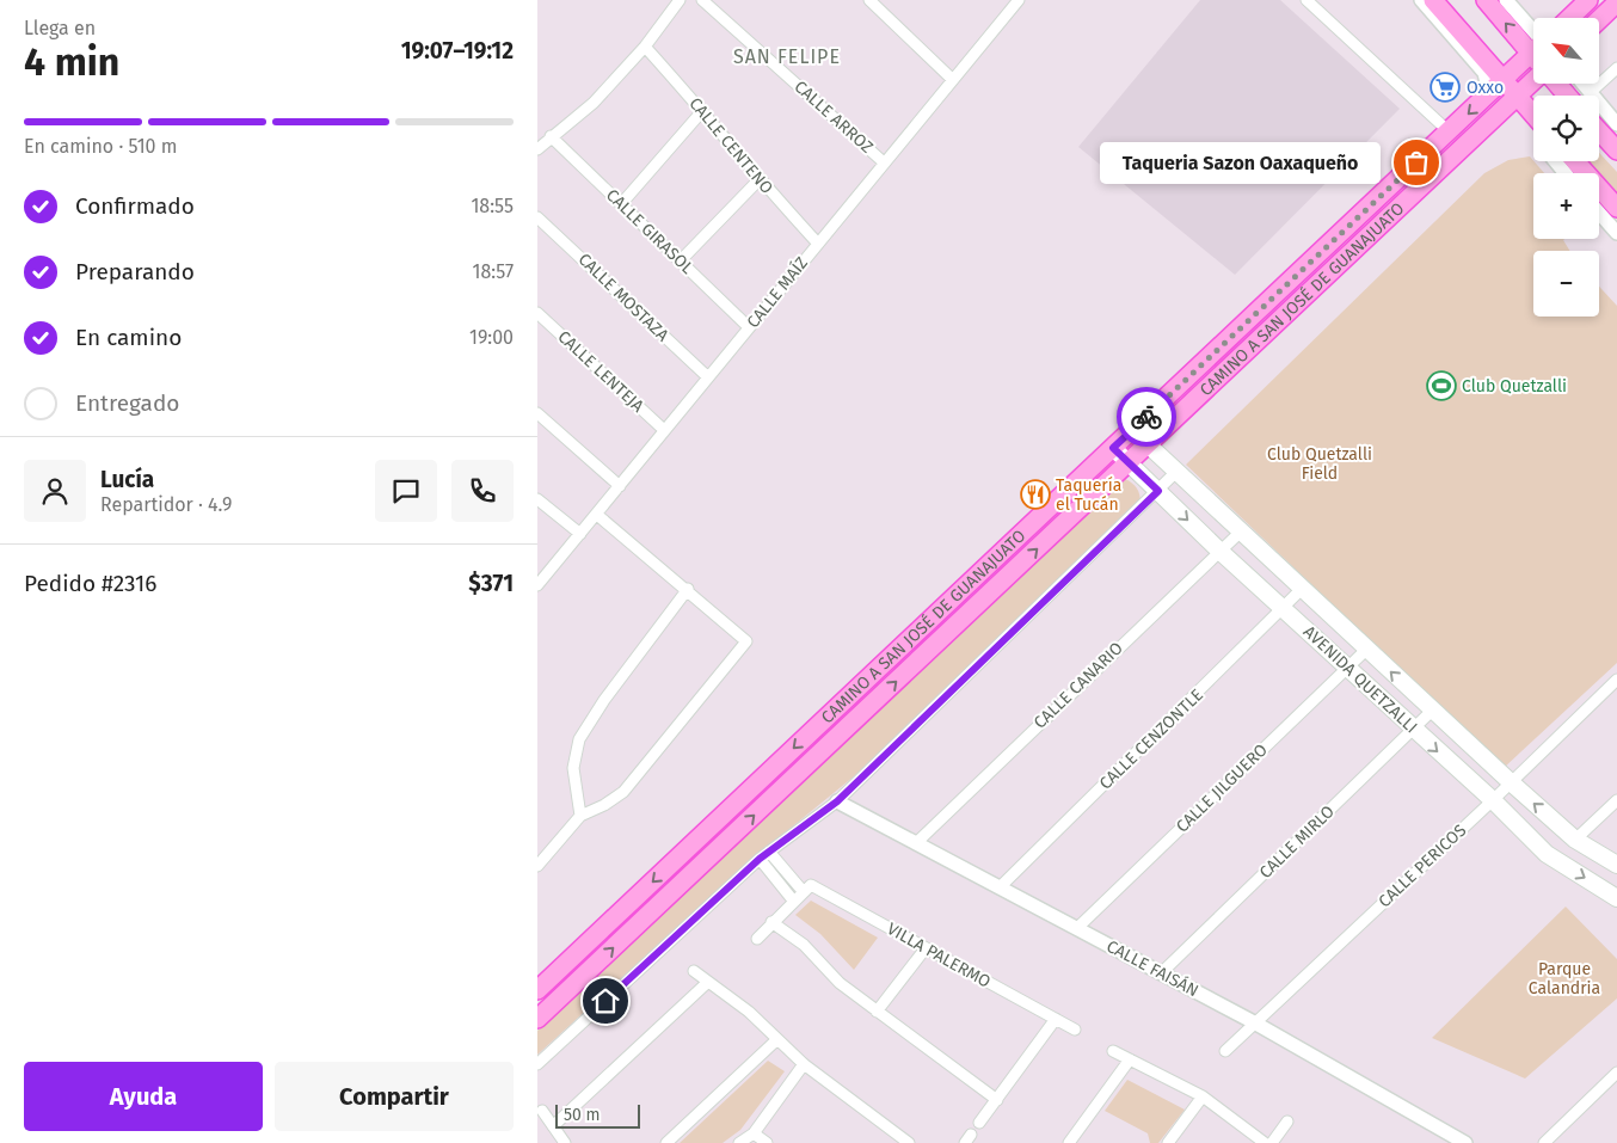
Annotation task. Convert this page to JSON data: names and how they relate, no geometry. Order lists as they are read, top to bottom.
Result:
{
  "streets": {
    "main road": ["CAMINO A SAN JOSÉ DE GUANAJUATO", "AVENIDA QUETZALLI"],
    "street": [
      "CALLE ARROZ",
      "CALLE CENTENO",
      "CALLE GIRASOL",
      "CALLE MAÍZ",
      "CALLE MOSTAZA",
      "CALLE LENTEJA",
      "CALLE CANARIO",
      "CALLE CENZONTLE",
      "CALLE JILGUERO",
      "CALLE MIRLO",
      "CALLE PERICOS",
      "VILLA PALERMO",
      "CALLE FAISÁN"
    ]
  },
  "crossings": [
    ["CALLE ARROZ", "CALLE MAÍZ"],
    ["CALLE CENTENO", "CALLE MAÍZ"],
    ["CALLE GIRASOL", "CALLE MAÍZ"],
    ["CALLE MAÍZ", "CALLE MOSTAZA"],
    ["CALLE MAÍZ", "CALLE LENTEJA"],
    ["CAMINO A SAN JOSÉ DE GUANAJUATO", "AVENIDA QUETZALLI"],
    ["AVENIDA QUETZALLI", "CALLE CANARIO"],
    ["AVENIDA QUETZALLI", "CALLE CENZONTLE"],
    ["AVENIDA QUETZALLI", "CALLE JILGUERO"],
    ["AVENIDA QUETZALLI", "CALLE MIRLO"],
    ["AVENIDA QUETZALLI", "CALLE PERICOS"],
    ["CALLE CANARIO", "CALLE FAISÁN"],
    ["CALLE CENZONTLE", "CALLE FAISÁN"],
    ["CALLE JILGUERO", "CALLE FAISÁN"],
    ["CALLE MIRLO", "CALLE FAISÁN"],
    ["CALLE PERICOS", "CALLE FAISÁN"]
  ],
  "districts": ["SAN FELIPE"],
  "parks": ["Club Quetzalli Field", "Parque Calandria"],
  "places": {
    "supermarket": ["Oxxo"],
    "other": ["Taqueria Sazon Oaxaqueño"],
    "sports": ["Club Quetzalli"],
    "restaurant": ["Taquería el Tucán"]
  },
  "scale_bar": "50 m",
  "north": "top left",
  "page": {
    "heading": ["4 min", "Llega en", "19:07–19:12"],
    "panel": [
      "Lucía",
      "Repartidor · 4.9",
      "Pedido #2316",
      "$371"
    ],
    "map_buttons": ["+", "−"],
    "bar": "En camino · 510 m",
    "bubble": "Taqueria Sazon Oaxaqueño",
    "list": [
      ["Confirmado", "18:55"],
      ["Preparando", "18:57"],
      ["En camino", "19:00"],
      "Entregado"
    ],
    "buttons": ["Ayuda", "Compartir"],
    "scale": "50 m"
  }
}
